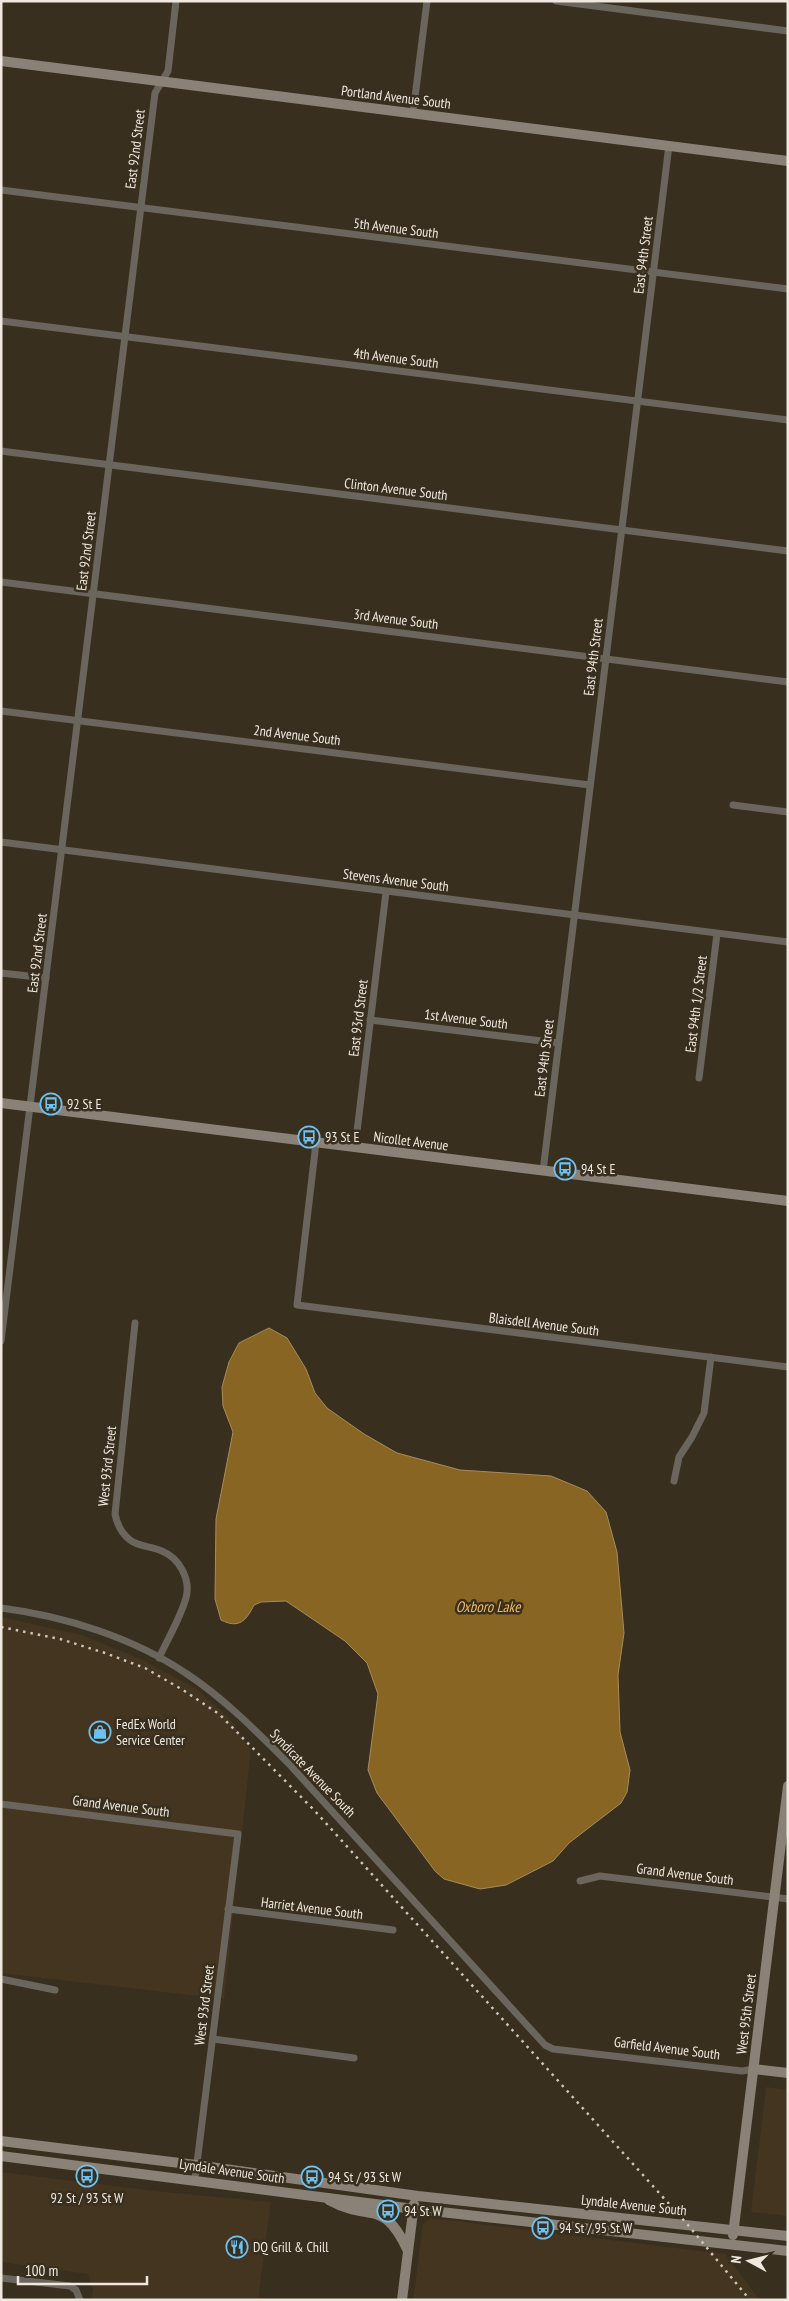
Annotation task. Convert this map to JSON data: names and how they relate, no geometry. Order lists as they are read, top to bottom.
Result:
{
  "streets": {
    "main road": [
      "Portland Avenue South",
      "Nicollet Avenue",
      "West 95th Street",
      "Garfield Avenue South",
      "Lyndale Avenue South"
    ],
    "street": [
      "East 92nd Street",
      "5th Avenue South",
      "East 94th Street",
      "4th Avenue South",
      "Clinton Avenue South",
      "3rd Avenue South",
      "2nd Avenue South",
      "Stevens Avenue South",
      "East 94th 1/2 Street",
      "East 93rd Street",
      "1st Avenue South",
      "Blaisdell Avenue South",
      "West 93rd Street",
      "Syndicate Avenue South",
      "Grand Avenue South",
      "Harriet Avenue South"
    ]
  },
  "crossings": [
    ["Portland Avenue South", "East 92nd Street"],
    ["Portland Avenue South", "East 94th Street"],
    ["East 92nd Street", "5th Avenue South"],
    ["East 92nd Street", "4th Avenue South"],
    ["East 92nd Street", "Clinton Avenue South"],
    ["East 92nd Street", "3rd Avenue South"],
    ["East 92nd Street", "2nd Avenue South"],
    ["East 92nd Street", "Stevens Avenue South"],
    ["East 92nd Street", "Nicollet Avenue"],
    ["5th Avenue South", "East 94th Street"],
    ["East 94th Street", "4th Avenue South"],
    ["East 94th Street", "Clinton Avenue South"],
    ["East 94th Street", "3rd Avenue South"],
    ["East 94th Street", "2nd Avenue South"],
    ["East 94th Street", "Stevens Avenue South"],
    ["East 94th Street", "1st Avenue South"],
    ["East 94th Street", "Nicollet Avenue"],
    ["Stevens Avenue South", "East 94th 1/2 Street"],
    ["Stevens Avenue South", "East 93rd Street"],
    ["East 93rd Street", "1st Avenue South"],
    ["East 93rd Street", "Nicollet Avenue"],
    ["Nicollet Avenue", "Blaisdell Avenue South"],
    ["West 93rd Street", "Syndicate Avenue South"],
    ["West 93rd Street", "Grand Avenue South"],
    ["West 93rd Street", "Harriet Avenue South"],
    ["West 93rd Street", "Lyndale Avenue South"],
    ["Syndicate Avenue South", "Garfield Avenue South"],
    ["Grand Avenue South", "West 95th Street"],
    ["West 95th Street", "Garfield Avenue South"],
    ["West 95th Street", "Lyndale Avenue South"]
  ],
  "water": ["Oxboro Lake"],
  "places": {
    "bus stop": [
      "92 St E",
      "93 St E",
      "94 St E",
      "92 St / 93 St W",
      "94 St / 93 St W",
      "94 St W",
      "94 St / 95 St W"
    ],
    "shop": ["FedEx World Service Center"],
    "restaurant": ["DQ Grill & Chill"]
  },
  "scale_bar": "100 m",
  "north": "left"
}
